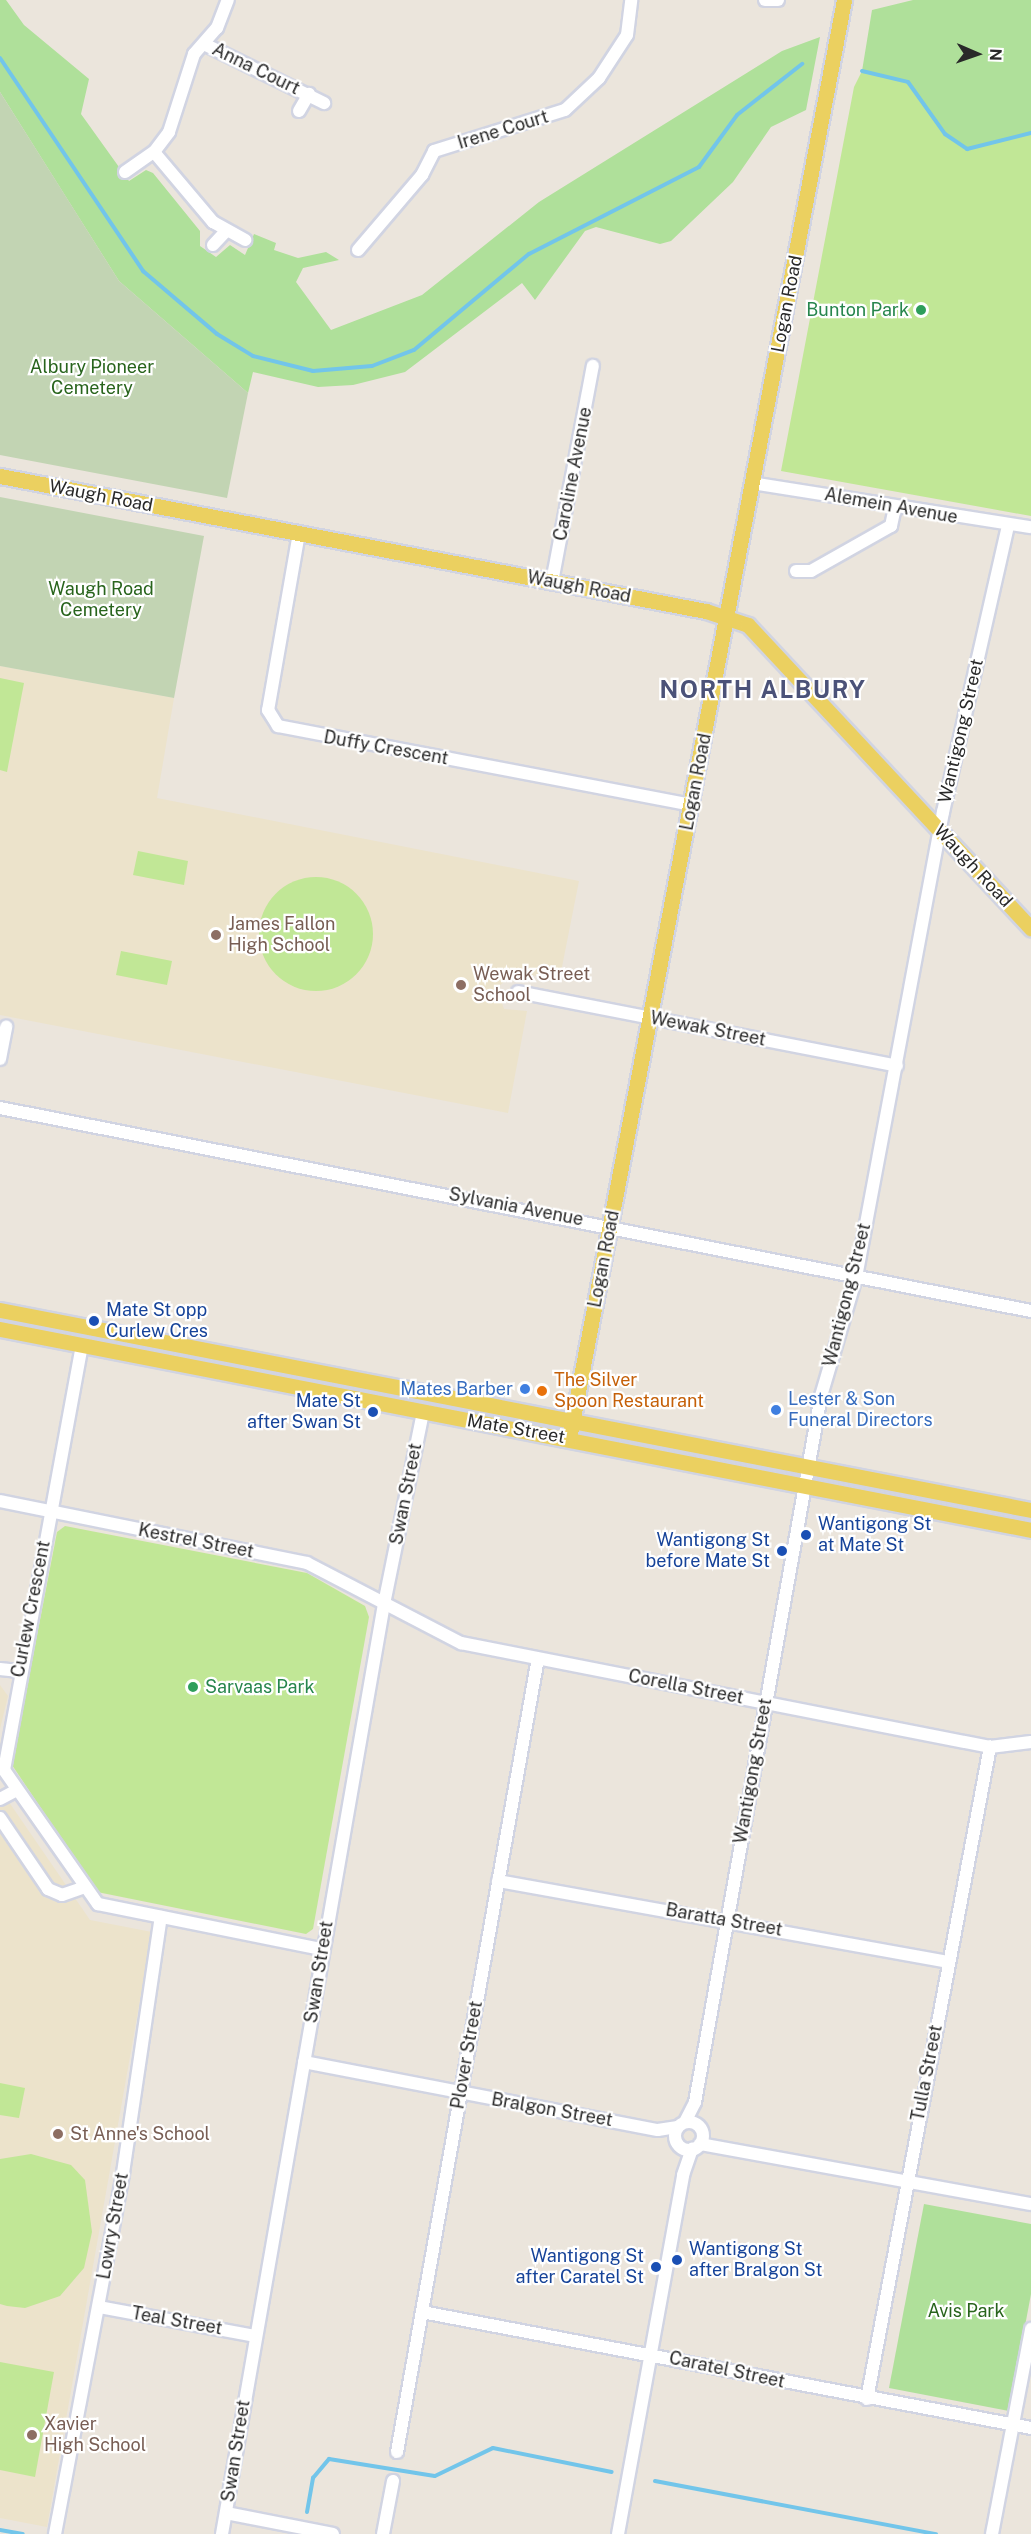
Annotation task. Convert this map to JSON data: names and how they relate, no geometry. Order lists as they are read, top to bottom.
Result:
{
  "streets": {
    "main road": ["Logan Road", "Waugh Road", "Mate Street"],
    "street": [
      "Anna Court",
      "Irene Court",
      "Caroline Avenue",
      "Alemein Avenue",
      "Wantigong Street",
      "Duffy Crescent",
      "Wewak Street",
      "Sylvania Avenue",
      "Swan Street",
      "Kestrel Street",
      "Curlew Crescent",
      "Corella Street",
      "Baratta Street",
      "Plover Street",
      "Tulla Street",
      "Bralgon Street",
      "Lowry Street",
      "Teal Street",
      "Caratel Street"
    ]
  },
  "crossings": [
    ["Logan Road", "Waugh Road"],
    ["Logan Road", "Alemein Avenue"],
    ["Logan Road", "Duffy Crescent"],
    ["Logan Road", "Wewak Street"],
    ["Logan Road", "Sylvania Avenue"],
    ["Logan Road", "Mate Street"],
    ["Caroline Avenue", "Waugh Road"],
    ["Waugh Road", "Wantigong Street"],
    ["Waugh Road", "Duffy Crescent"],
    ["Alemein Avenue", "Wantigong Street"],
    ["Wantigong Street", "Wewak Street"],
    ["Wantigong Street", "Sylvania Avenue"],
    ["Wantigong Street", "Mate Street"],
    ["Wantigong Street", "Corella Street"],
    ["Wantigong Street", "Baratta Street"],
    ["Wantigong Street", "Bralgon Street"],
    ["Wantigong Street", "Caratel Street"],
    ["Mate Street", "Swan Street"],
    ["Mate Street", "Curlew Crescent"],
    ["Swan Street", "Kestrel Street"],
    ["Swan Street", "Curlew Crescent"],
    ["Swan Street", "Corella Street"],
    ["Swan Street", "Bralgon Street"],
    ["Swan Street", "Teal Street"],
    ["Kestrel Street", "Curlew Crescent"],
    ["Kestrel Street", "Corella Street"],
    ["Curlew Crescent", "Lowry Street"],
    ["Corella Street", "Plover Street"],
    ["Corella Street", "Tulla Street"],
    ["Baratta Street", "Plover Street"],
    ["Baratta Street", "Tulla Street"],
    ["Plover Street", "Bralgon Street"],
    ["Plover Street", "Caratel Street"],
    ["Tulla Street", "Bralgon Street"],
    ["Tulla Street", "Caratel Street"],
    ["Lowry Street", "Teal Street"]
  ],
  "districts": ["NORTH ALBURY"],
  "parks": ["Albury Pioneer Cemetery", "Waugh Road Cemetery", "Avis Park"],
  "places": [
    "Bunton Park",
    "James Fallon High School",
    "Wewak Street School",
    "Mate St opp Curlew Cres",
    "Mates Barber",
    "The Silver Spoon Restaurant",
    "Lester & Son Funeral Directors",
    "Mate St after Swan St",
    "Wantigong St at Mate St",
    "Wantigong St before Mate St",
    "Sarvaas Park",
    "St Anne's School",
    "Wantigong St after Bralgon St",
    "Wantigong St after Caratel St",
    "Xavier High School"
  ],
  "north": "right"
}
